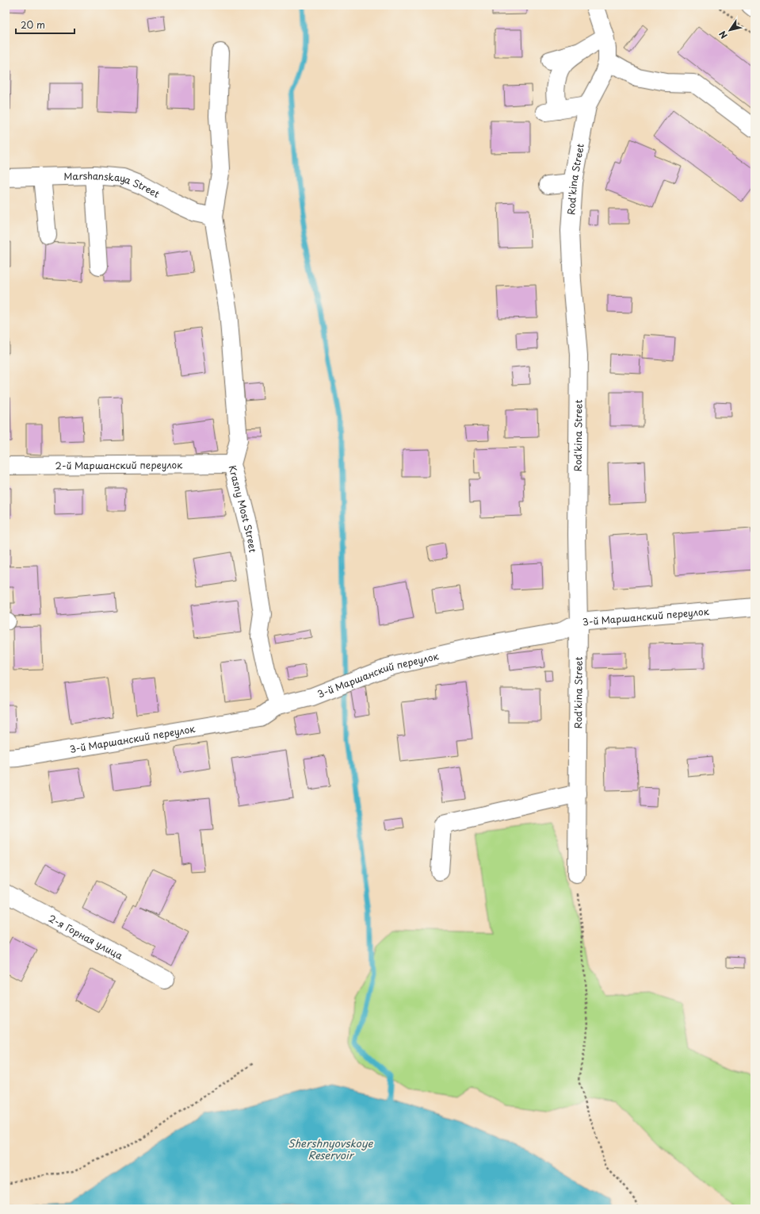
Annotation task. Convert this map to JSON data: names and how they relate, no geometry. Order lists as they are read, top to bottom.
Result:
{
  "streets": {
    "street": [
      "Rod'kina Street",
      "Marshanskaya Street",
      "2-й Маршанский переулок",
      "Krasny Most Street",
      "3-й Маршанский переулок",
      "2-я Горная улица"
    ]
  },
  "crossings": [
    ["Rod'kina Street", "3-й Маршанский переулок"],
    ["Marshanskaya Street", "Krasny Most Street"],
    ["2-й Маршанский переулок", "Krasny Most Street"],
    ["Krasny Most Street", "3-й Маршанский переулок"]
  ],
  "water": ["Shershnyovskoye Reservoir"],
  "scale_bar": "20 m",
  "north": "bottom left"
}
